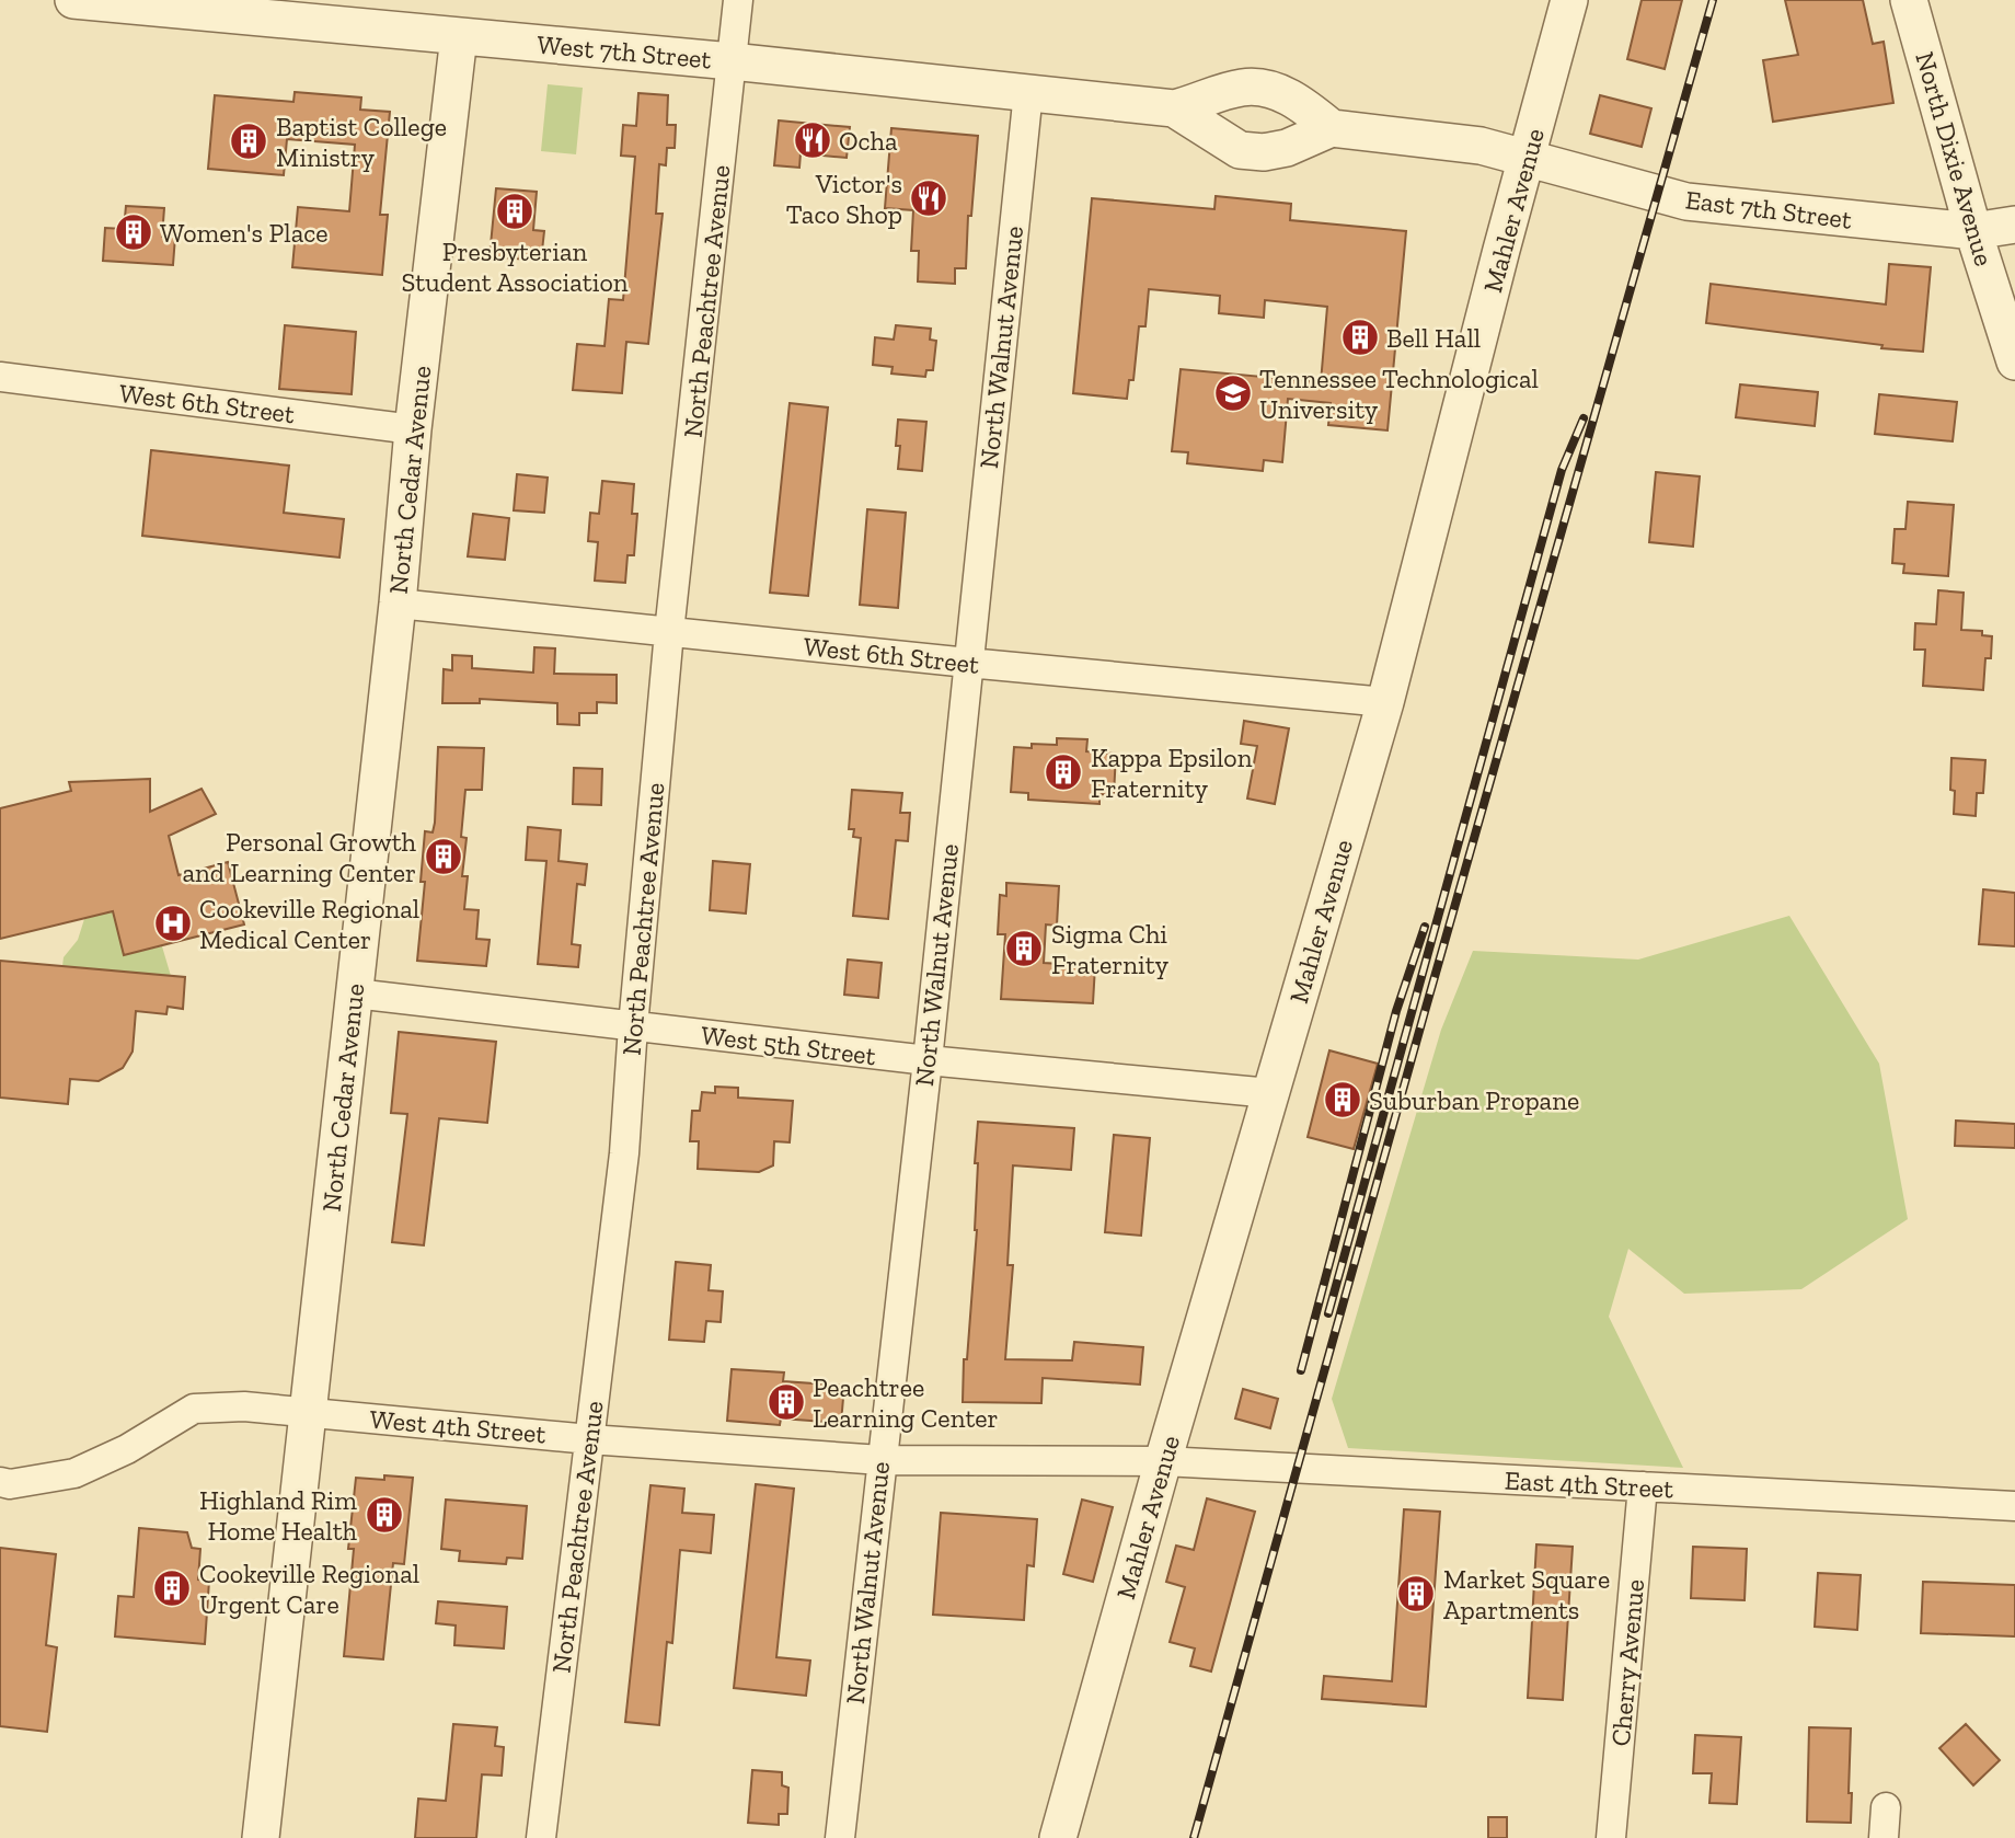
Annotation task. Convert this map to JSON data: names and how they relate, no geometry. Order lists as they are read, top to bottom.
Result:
{
  "streets": {
    "street": [
      "West 7th Street",
      "North Dixie Avenue",
      "East 7th Street",
      "Mahler Avenue",
      "North Peachtree Avenue",
      "North Walnut Avenue",
      "West 6th Street",
      "North Cedar Avenue",
      "West 5th Street",
      "West 4th Street",
      "East 4th Street",
      "Cherry Avenue"
    ]
  },
  "crossings": [
    ["West 7th Street", "North Peachtree Avenue"],
    ["West 7th Street", "North Walnut Avenue"],
    ["West 7th Street", "North Cedar Avenue"],
    ["North Dixie Avenue", "East 7th Street"],
    ["East 7th Street", "Mahler Avenue"],
    ["Mahler Avenue", "West 6th Street"],
    ["Mahler Avenue", "West 5th Street"],
    ["Mahler Avenue", "West 4th Street"],
    ["Mahler Avenue", "East 4th Street"],
    ["North Peachtree Avenue", "West 6th Street"],
    ["North Peachtree Avenue", "West 5th Street"],
    ["North Peachtree Avenue", "West 4th Street"],
    ["North Walnut Avenue", "West 6th Street"],
    ["North Walnut Avenue", "West 5th Street"],
    ["North Walnut Avenue", "West 4th Street"],
    ["West 6th Street", "North Cedar Avenue"],
    ["North Cedar Avenue", "West 5th Street"],
    ["North Cedar Avenue", "West 4th Street"],
    ["West 4th Street", "East 4th Street"],
    ["East 4th Street", "Cherry Avenue"]
  ],
  "places": {
    "restaurant": ["Ocha", "Victor's Taco Shop"],
    "building": [
      "Baptist College Ministry",
      "Presbyterian Student Association",
      "Women's Place",
      "Bell Hall",
      "Kappa Epsilon Fraternity",
      "Personal Growth and Learning Center",
      "Sigma Chi Fraternity",
      "Suburban Propane",
      "Peachtree Learning Center",
      "Highland Rim Home Health",
      "Cookeville Regional Urgent Care",
      "Market Square Apartments"
    ],
    "school or university": ["Tennessee Technological University"],
    "hospital": ["Cookeville Regional Medical Center"]
  }
}
